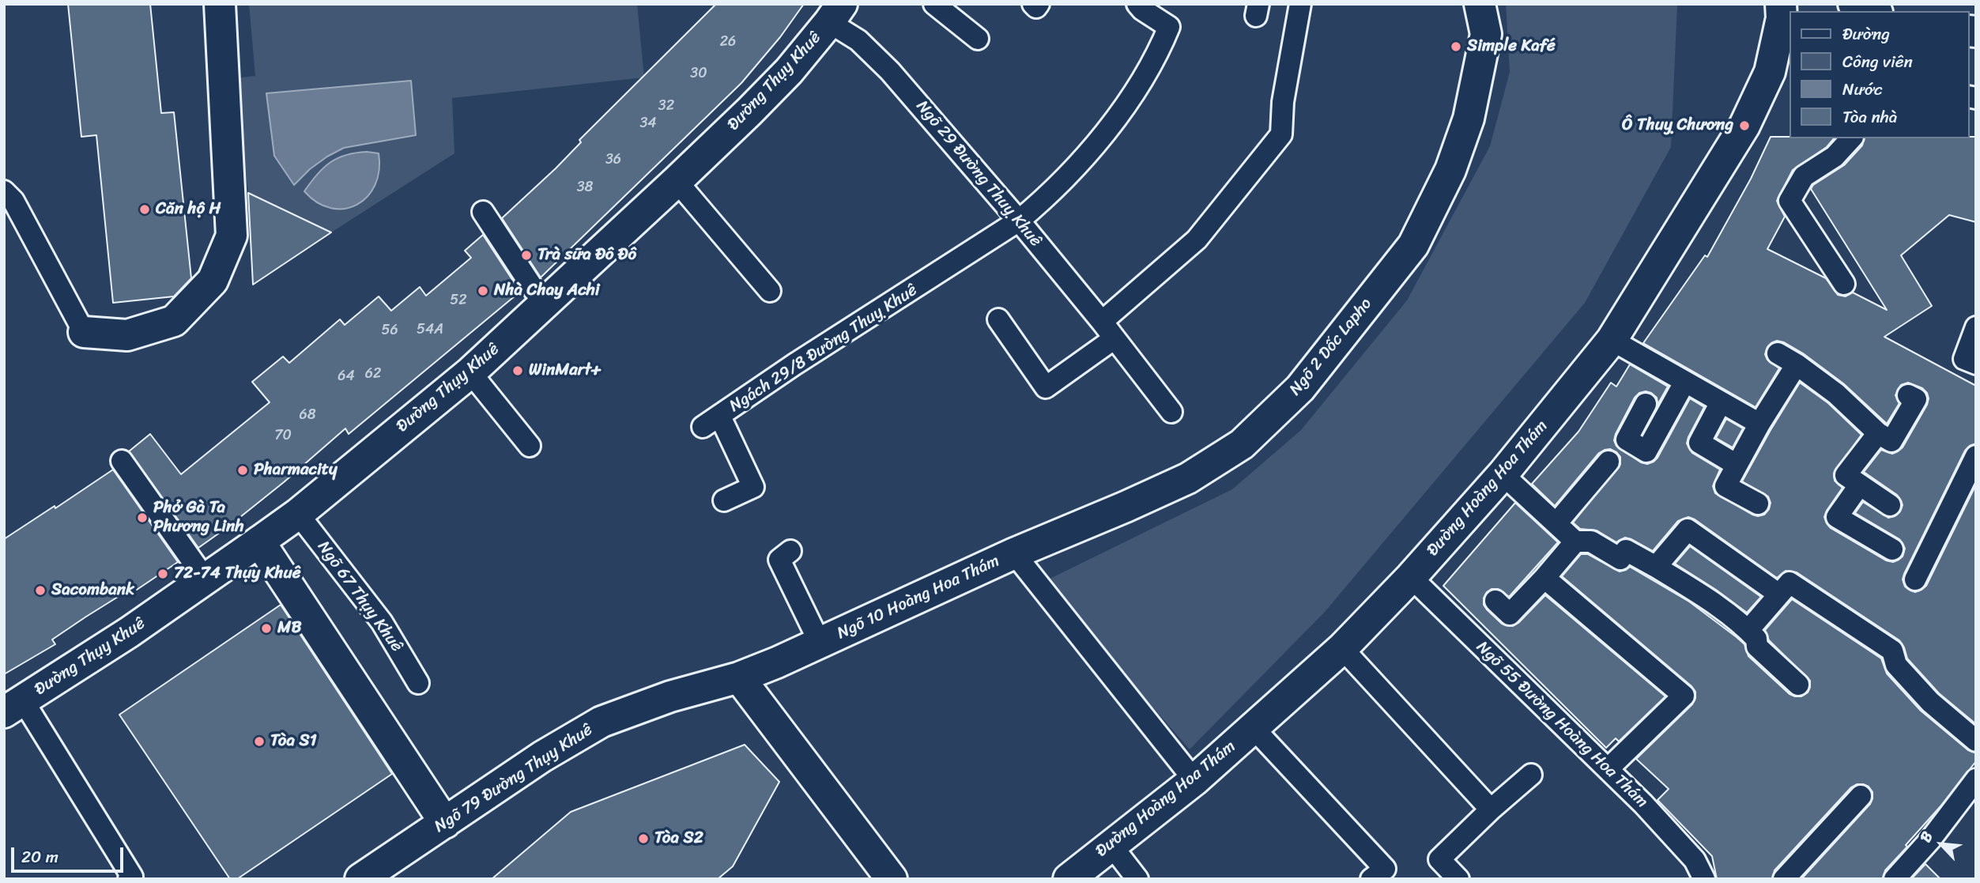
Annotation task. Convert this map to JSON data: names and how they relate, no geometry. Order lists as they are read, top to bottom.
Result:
{
  "streets": {
    "street": [
      "Đường Thụy Khuê",
      "Ngõ 2 Dốc Lapho",
      "Đường Hoàng Hoa Thám",
      "Ngõ 10 Hoàng Hoa Thám",
      "Ngõ 79 Đường Thụy Khuê"
    ],
    "lane": [
      "Ngõ 29 Đường Thuỵ Khuê",
      "Ngách 29/8 Đường Thuỵ Khuê",
      "Ngõ 67 Thụy Khuê",
      "Ngõ 55 Đường Hoàng Hoa Thám"
    ]
  },
  "crossings": [
    ["Đường Thụy Khuê", "Ngõ 29 Đường Thuỵ Khuê"],
    ["Đường Thụy Khuê", "Ngõ 67 Thụy Khuê"],
    ["Ngõ 29 Đường Thuỵ Khuê", "Ngách 29/8 Đường Thuỵ Khuê"],
    ["Ngõ 2 Dốc Lapho", "Ngõ 10 Hoàng Hoa Thám"],
    ["Đường Hoàng Hoa Thám", "Ngõ 10 Hoàng Hoa Thám"],
    ["Đường Hoàng Hoa Thám", "Ngõ 55 Đường Hoàng Hoa Thám"],
    ["Ngõ 10 Hoàng Hoa Thám", "Ngõ 79 Đường Thụy Khuê"]
  ],
  "places": [
    "Simple Kafé",
    "Ô Thuỵ Chương",
    "Căn hộ H",
    "Trà sữa Đô Đô",
    "Nhà Chay Achi",
    "WinMart+",
    "Pharmacity",
    "Phở Gà Ta Phương Linh",
    "72-74 Thụy Khuê",
    "Sacombank",
    "MB",
    "Tòa S1",
    "Tòa S2"
  ],
  "house_numbers": [
    "26",
    "30",
    "32",
    "34",
    "36",
    "38",
    "52",
    "54A",
    "56",
    "62",
    "64",
    "68",
    "70"
  ],
  "legend": [
    "Đường",
    "Công viên",
    "Nước",
    "Tòa nhà"
  ],
  "scale_bar": "20 m",
  "north": "top left"
}
